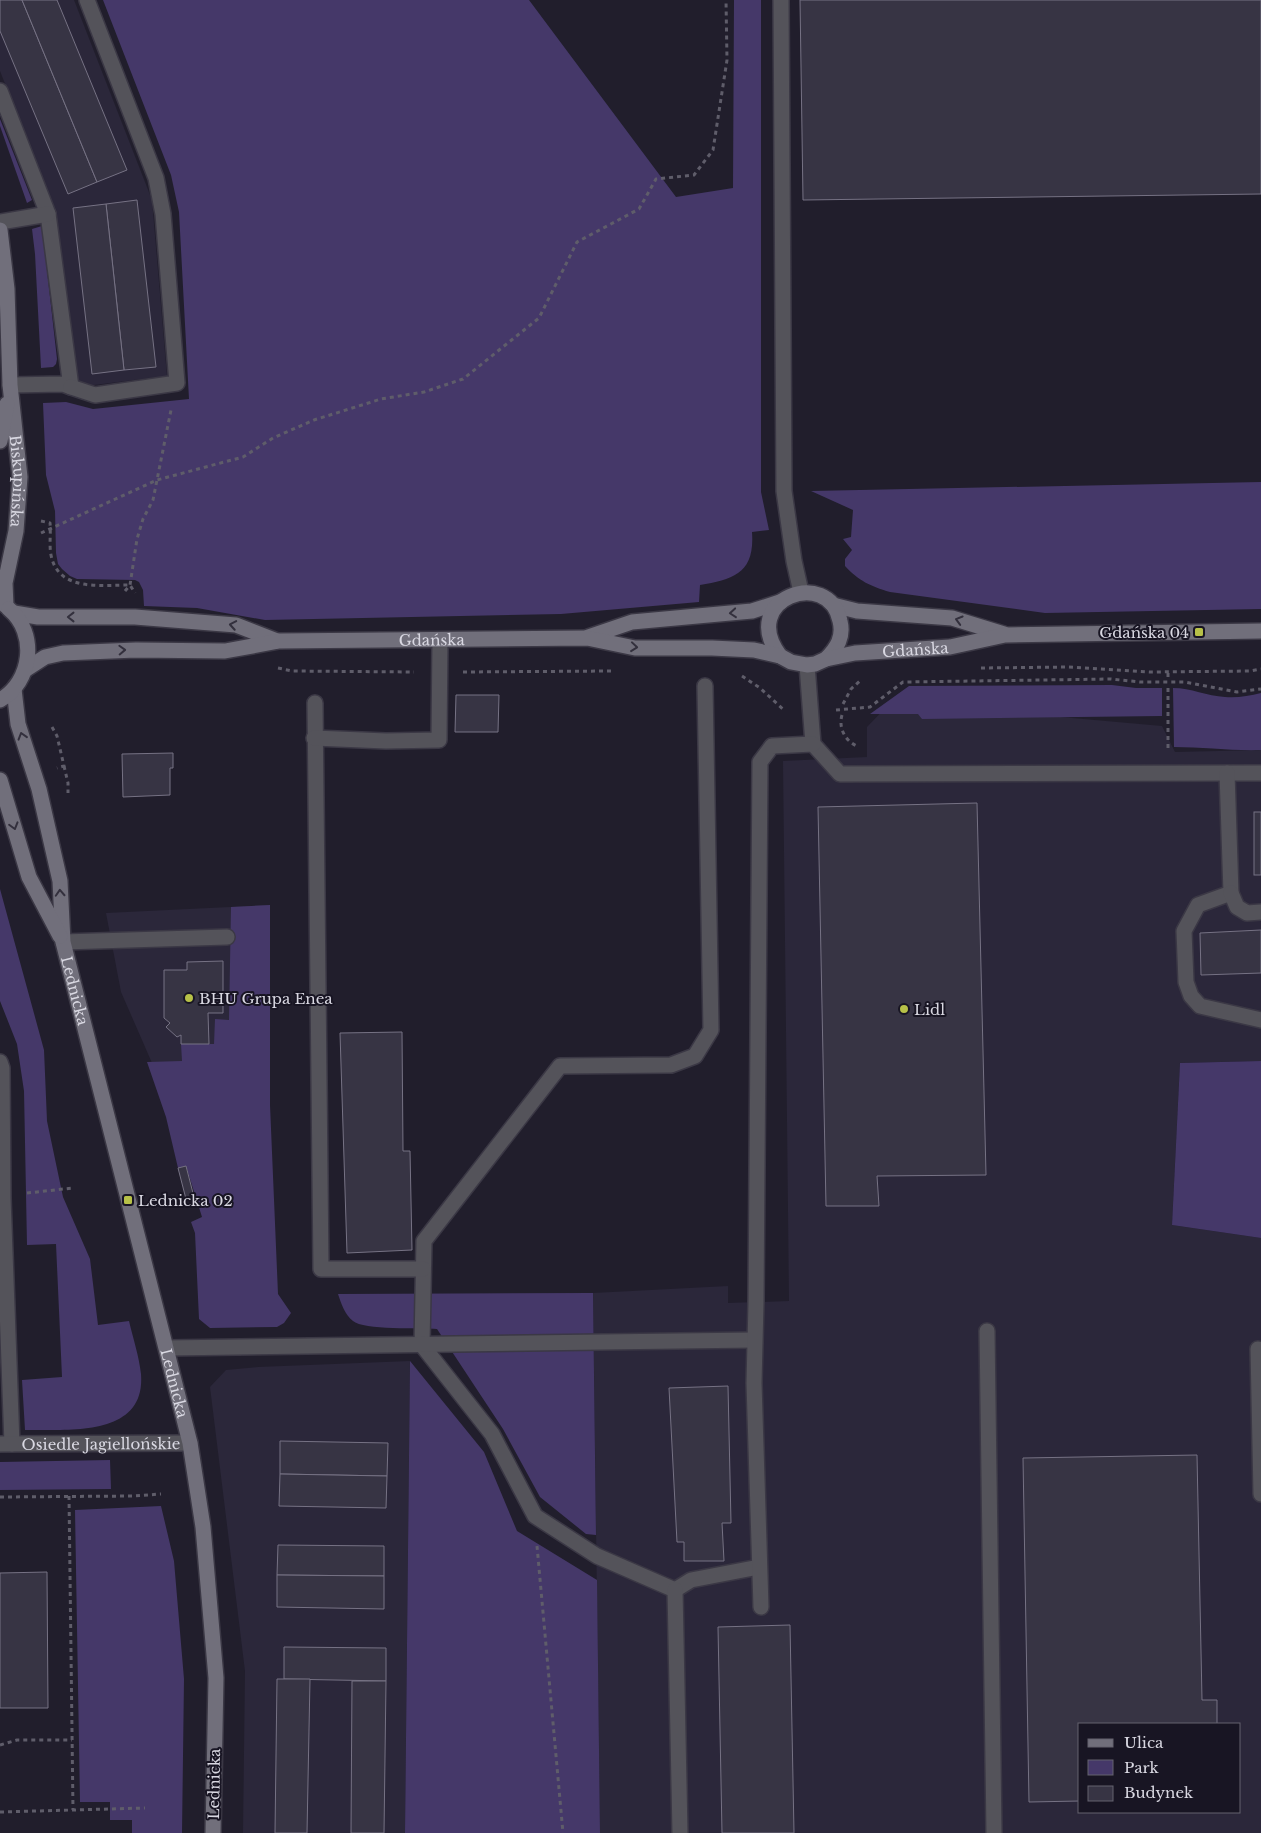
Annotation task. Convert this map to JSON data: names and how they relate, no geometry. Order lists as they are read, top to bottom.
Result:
{
  "streets": {
    "street": [
      "Biskupińska",
      "Gdańska",
      "Lednicka",
      "Osiedle Jagiellońskie"
    ]
  },
  "crossings": [
    ["Biskupińska", "Gdańska"],
    ["Lednicka", "Osiedle Jagiellońskie"]
  ],
  "places": {
    "transit": ["Gdańska 04", "Lednicka 02"],
    "other": ["BHU Grupa Enea", "Lidl"]
  },
  "legend": ["Ulica", "Park", "Budynek"]
}
